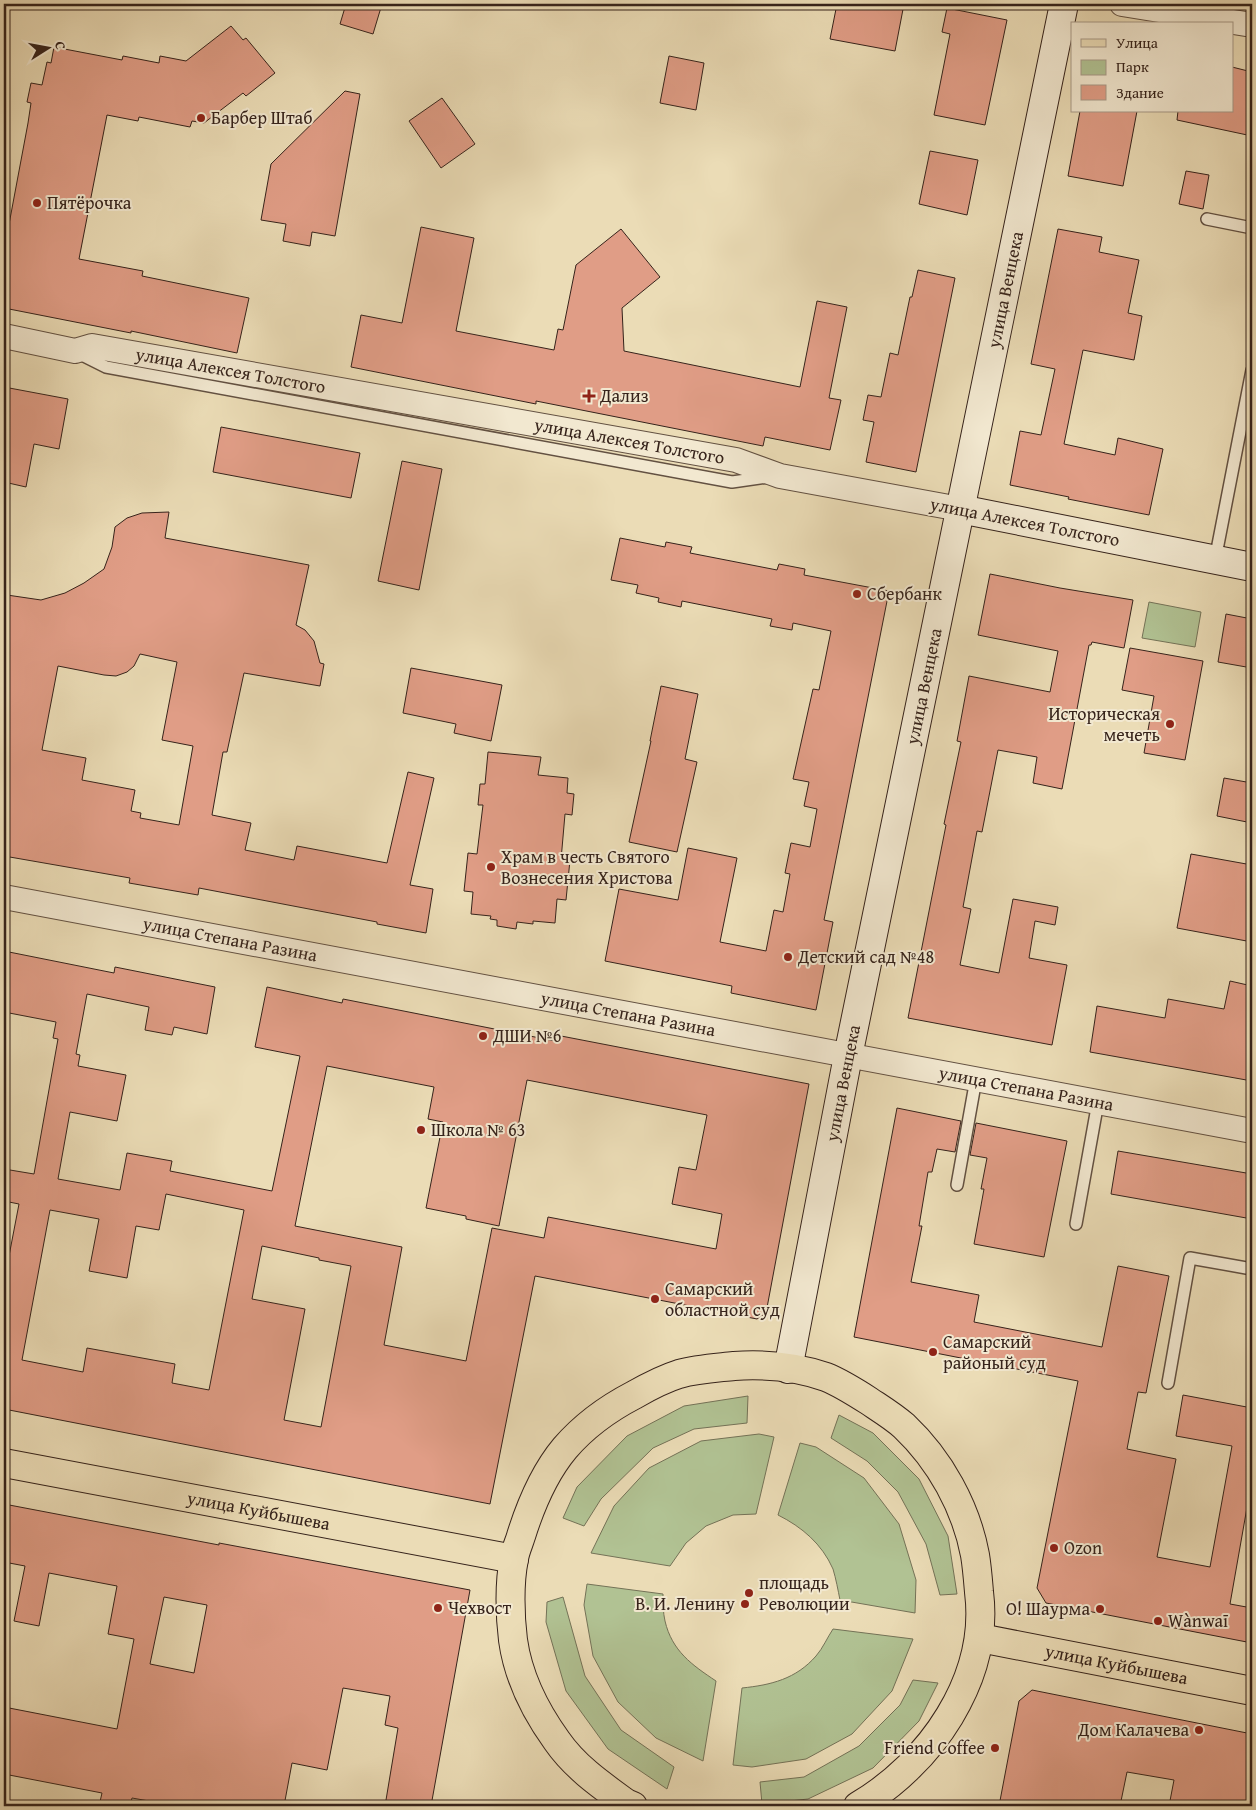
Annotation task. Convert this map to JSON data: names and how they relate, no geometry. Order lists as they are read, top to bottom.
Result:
{
  "streets": {
    "main road": ["улица Куйбышева"],
    "street": ["улица Венцека", "улица Алексея Толстого", "улица Степана Разина"]
  },
  "crossings": [
    ["улица Венцека", "улица Алексея Толстого"],
    ["улица Венцека", "улица Степана Разина"]
  ],
  "places": {
    "other": [
      "Барбер Штаб",
      "Пятёрочка",
      "Сбербанк",
      "Историческая мечеть",
      "Храм в честь Святого Вознесения Христова",
      "Детский сад №48",
      "ДШИ №6",
      "Школа № 63",
      "Самарский областной суд",
      "Самарский районый суд",
      "Ozon",
      "площадь Революции",
      "В. И. Ленину",
      "Чехвост",
      "О! Шаурма",
      "Wànwaī",
      "Дом Калачева",
      "Friend Coffee"
    ],
    "health": ["Дализ"]
  },
  "legend": ["Улица", "Парк", "Здание"],
  "north": "right"
}
